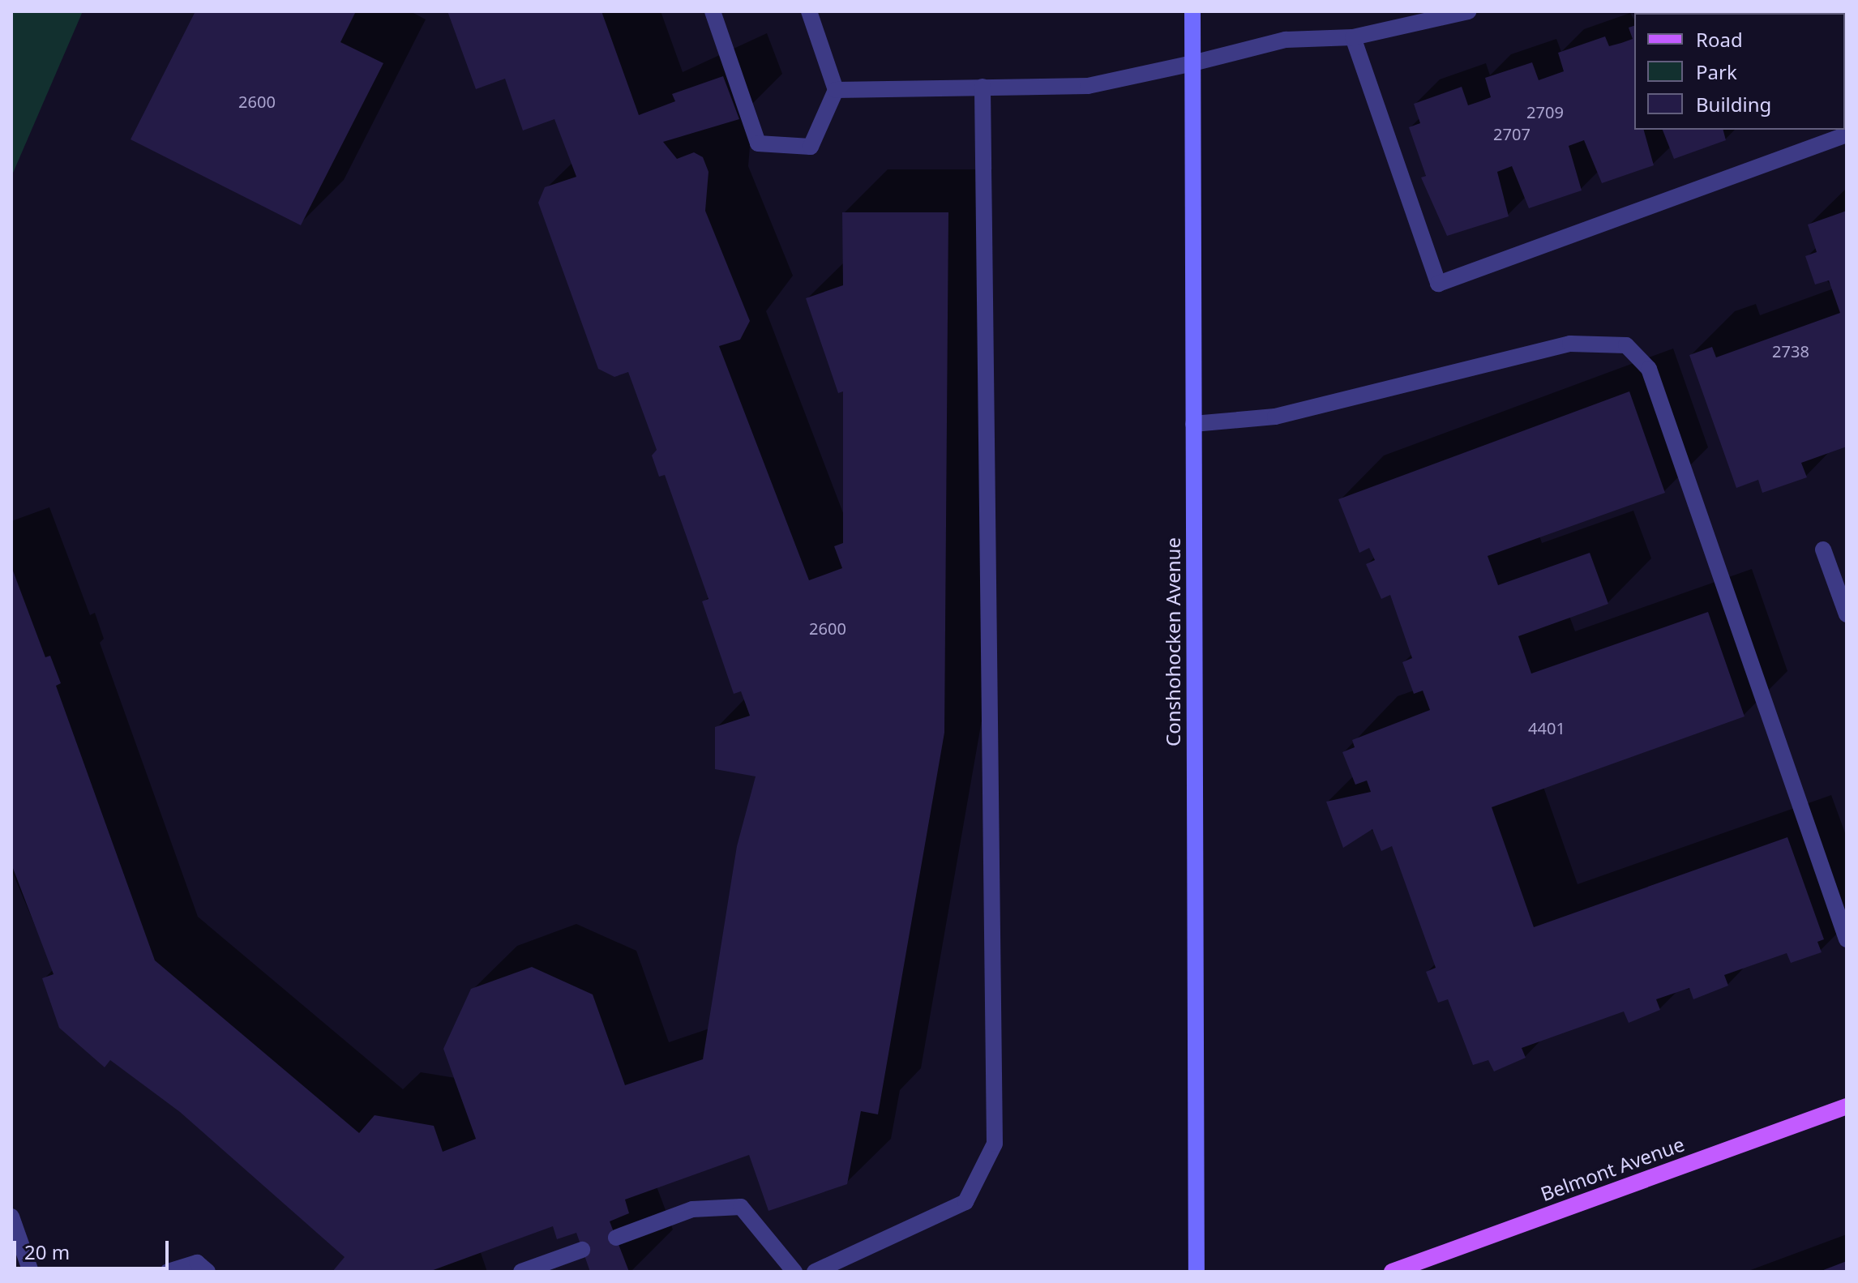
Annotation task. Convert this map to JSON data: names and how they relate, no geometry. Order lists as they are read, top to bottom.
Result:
{
  "streets": {
    "main road": ["Conshohocken Avenue", "Belmont Avenue"]
  },
  "house_numbers": [
    "2600",
    "2709",
    "2707",
    "2738",
    "2600",
    "4401"
  ],
  "legend": ["Road", "Park", "Building"],
  "scale_bar": "20 m"
}
